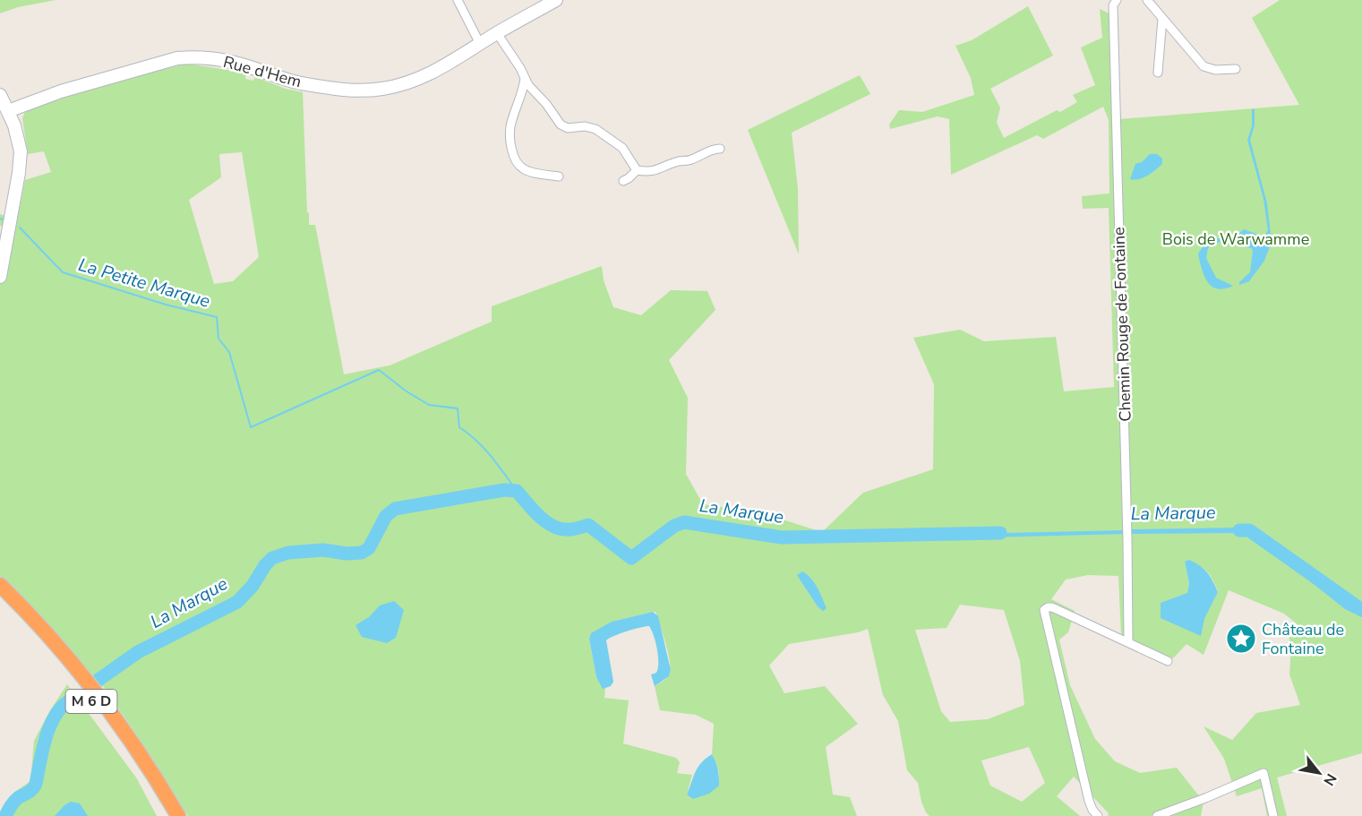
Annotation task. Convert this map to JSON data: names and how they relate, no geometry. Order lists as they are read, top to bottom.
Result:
{
  "streets": {
    "highway": ["M 6 D"],
    "street": ["Rue d'Hem", "Chemin Rouge de Fontaine"]
  },
  "water": ["La Petite Marque", "La Marque"],
  "parks": ["Bois de Warwamme"],
  "places": {
    "place": ["Château de Fontaine"]
  },
  "north": "bottom right"
}
